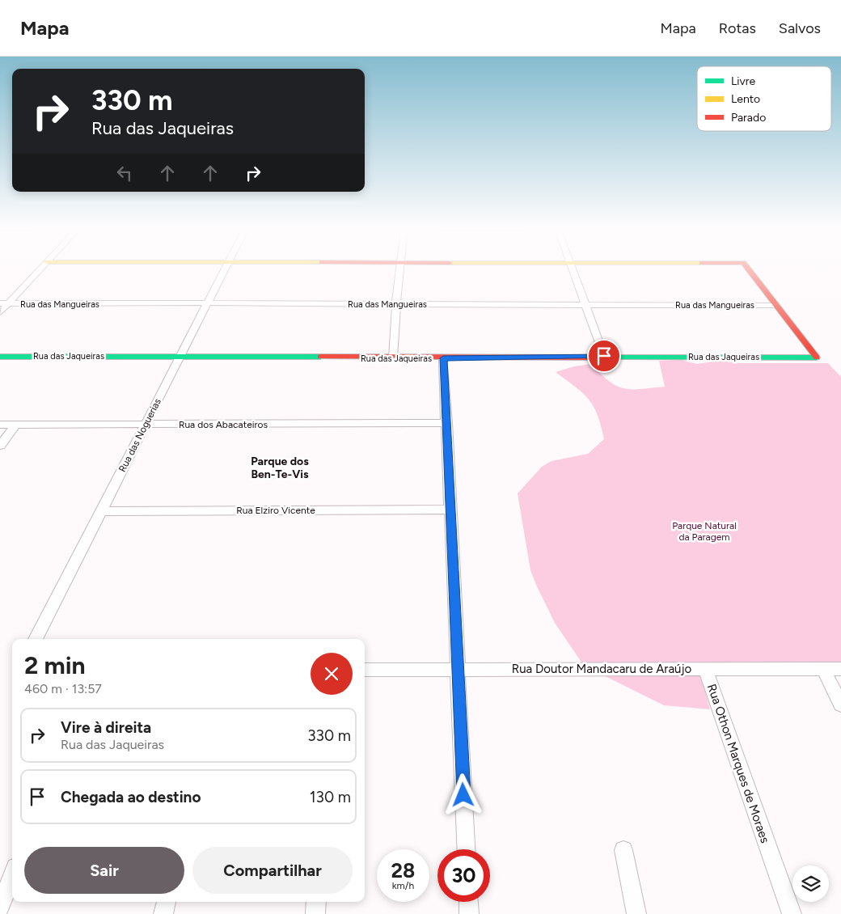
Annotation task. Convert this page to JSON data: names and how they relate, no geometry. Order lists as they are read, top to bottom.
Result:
{
  "streets": {
    "street": [
      "Rua das Mangueiras",
      "Rua das Jaqueiras",
      "Rua dos Abacateiros",
      "Rua das Noguerias",
      "Rua Elziro Vicente",
      "Rua Doutor Mandacaru de Araújo",
      "Rua Othon Marques de Moraes"
    ]
  },
  "crossings": [
    ["Rua das Mangueiras", "Rua das Jaqueiras"],
    ["Rua das Mangueiras", "Rua das Noguerias"],
    ["Rua das Jaqueiras", "Rua das Noguerias"],
    ["Rua dos Abacateiros", "Rua das Noguerias"],
    ["Rua das Noguerias", "Rua Elziro Vicente"],
    ["Rua Doutor Mandacaru de Araújo", "Rua Othon Marques de Moraes"]
  ],
  "districts": ["Parque dos Ben-Te-Vis"],
  "parks": ["Parque Natural da Paragem"],
  "legend": ["Livre", "Lento", "Parado"],
  "page": {
    "header": "Mapa",
    "nav": ["Mapa", "Rotas", "Salvos"],
    "turn": ["330 m", "Rua das Jaqueiras"],
    "heading": ["2 min", "460 m · 13:57"],
    "list": [
      {
        "name": "Vire à direita",
        "note": "Rua das Jaqueiras",
        "value": "330 m"
      },
      {
        "name": "Chegada ao destino",
        "value": "130 m"
      }
    ],
    "buttons": ["Sair", "Compartilhar"],
    "speed": "28 km/h",
    "limit": "30"
  }
}
